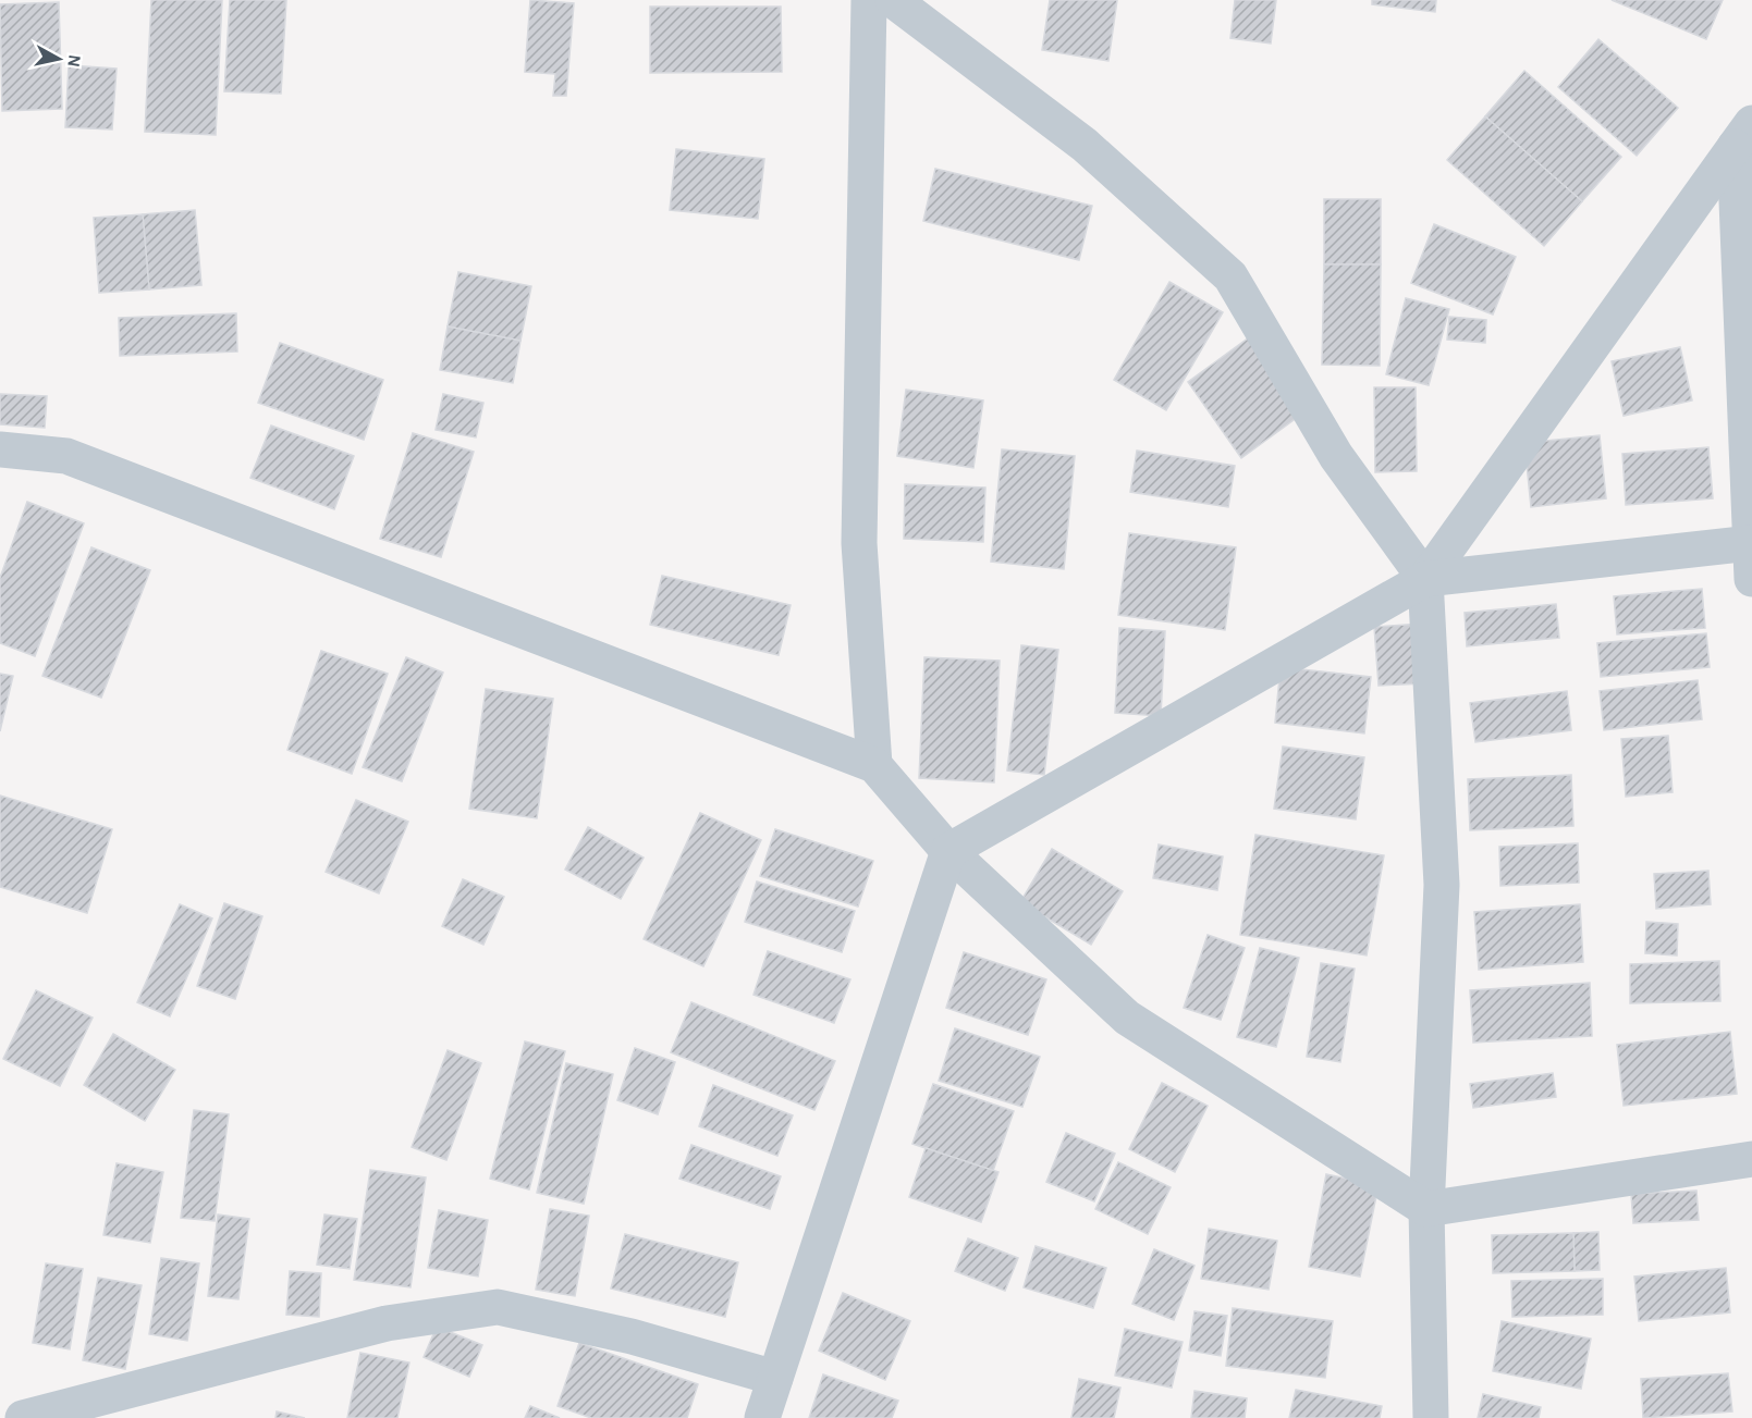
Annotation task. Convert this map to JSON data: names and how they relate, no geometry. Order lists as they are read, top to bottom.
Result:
{
  "north": "right"
}
